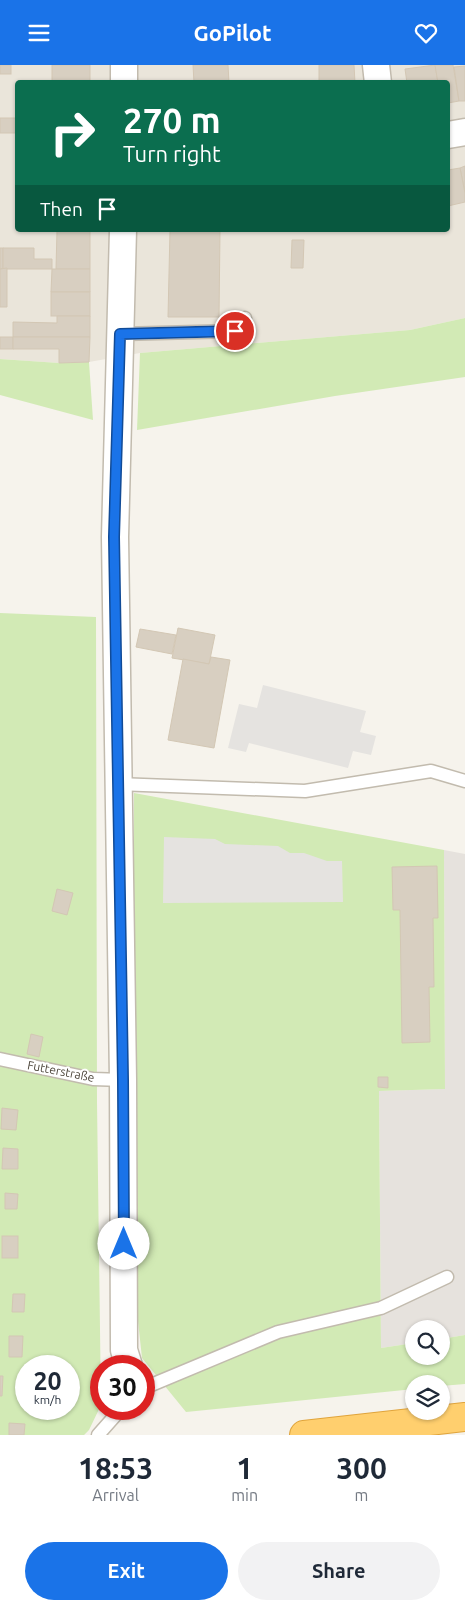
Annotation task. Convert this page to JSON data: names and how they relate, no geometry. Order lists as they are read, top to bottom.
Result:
{
  "streets": {
    "lane": ["Futterstraße"]
  },
  "page": {
    "header": "GoPilot",
    "turn": ["270 m", "Turn right"],
    "then": "Then",
    "speed": "20 km/h",
    "limit": "30",
    "eta": [
      "18:53",
      "Arrival",
      "1",
      "min",
      "300",
      "m"
    ],
    "buttons": ["Exit", "Share"]
  }
}
